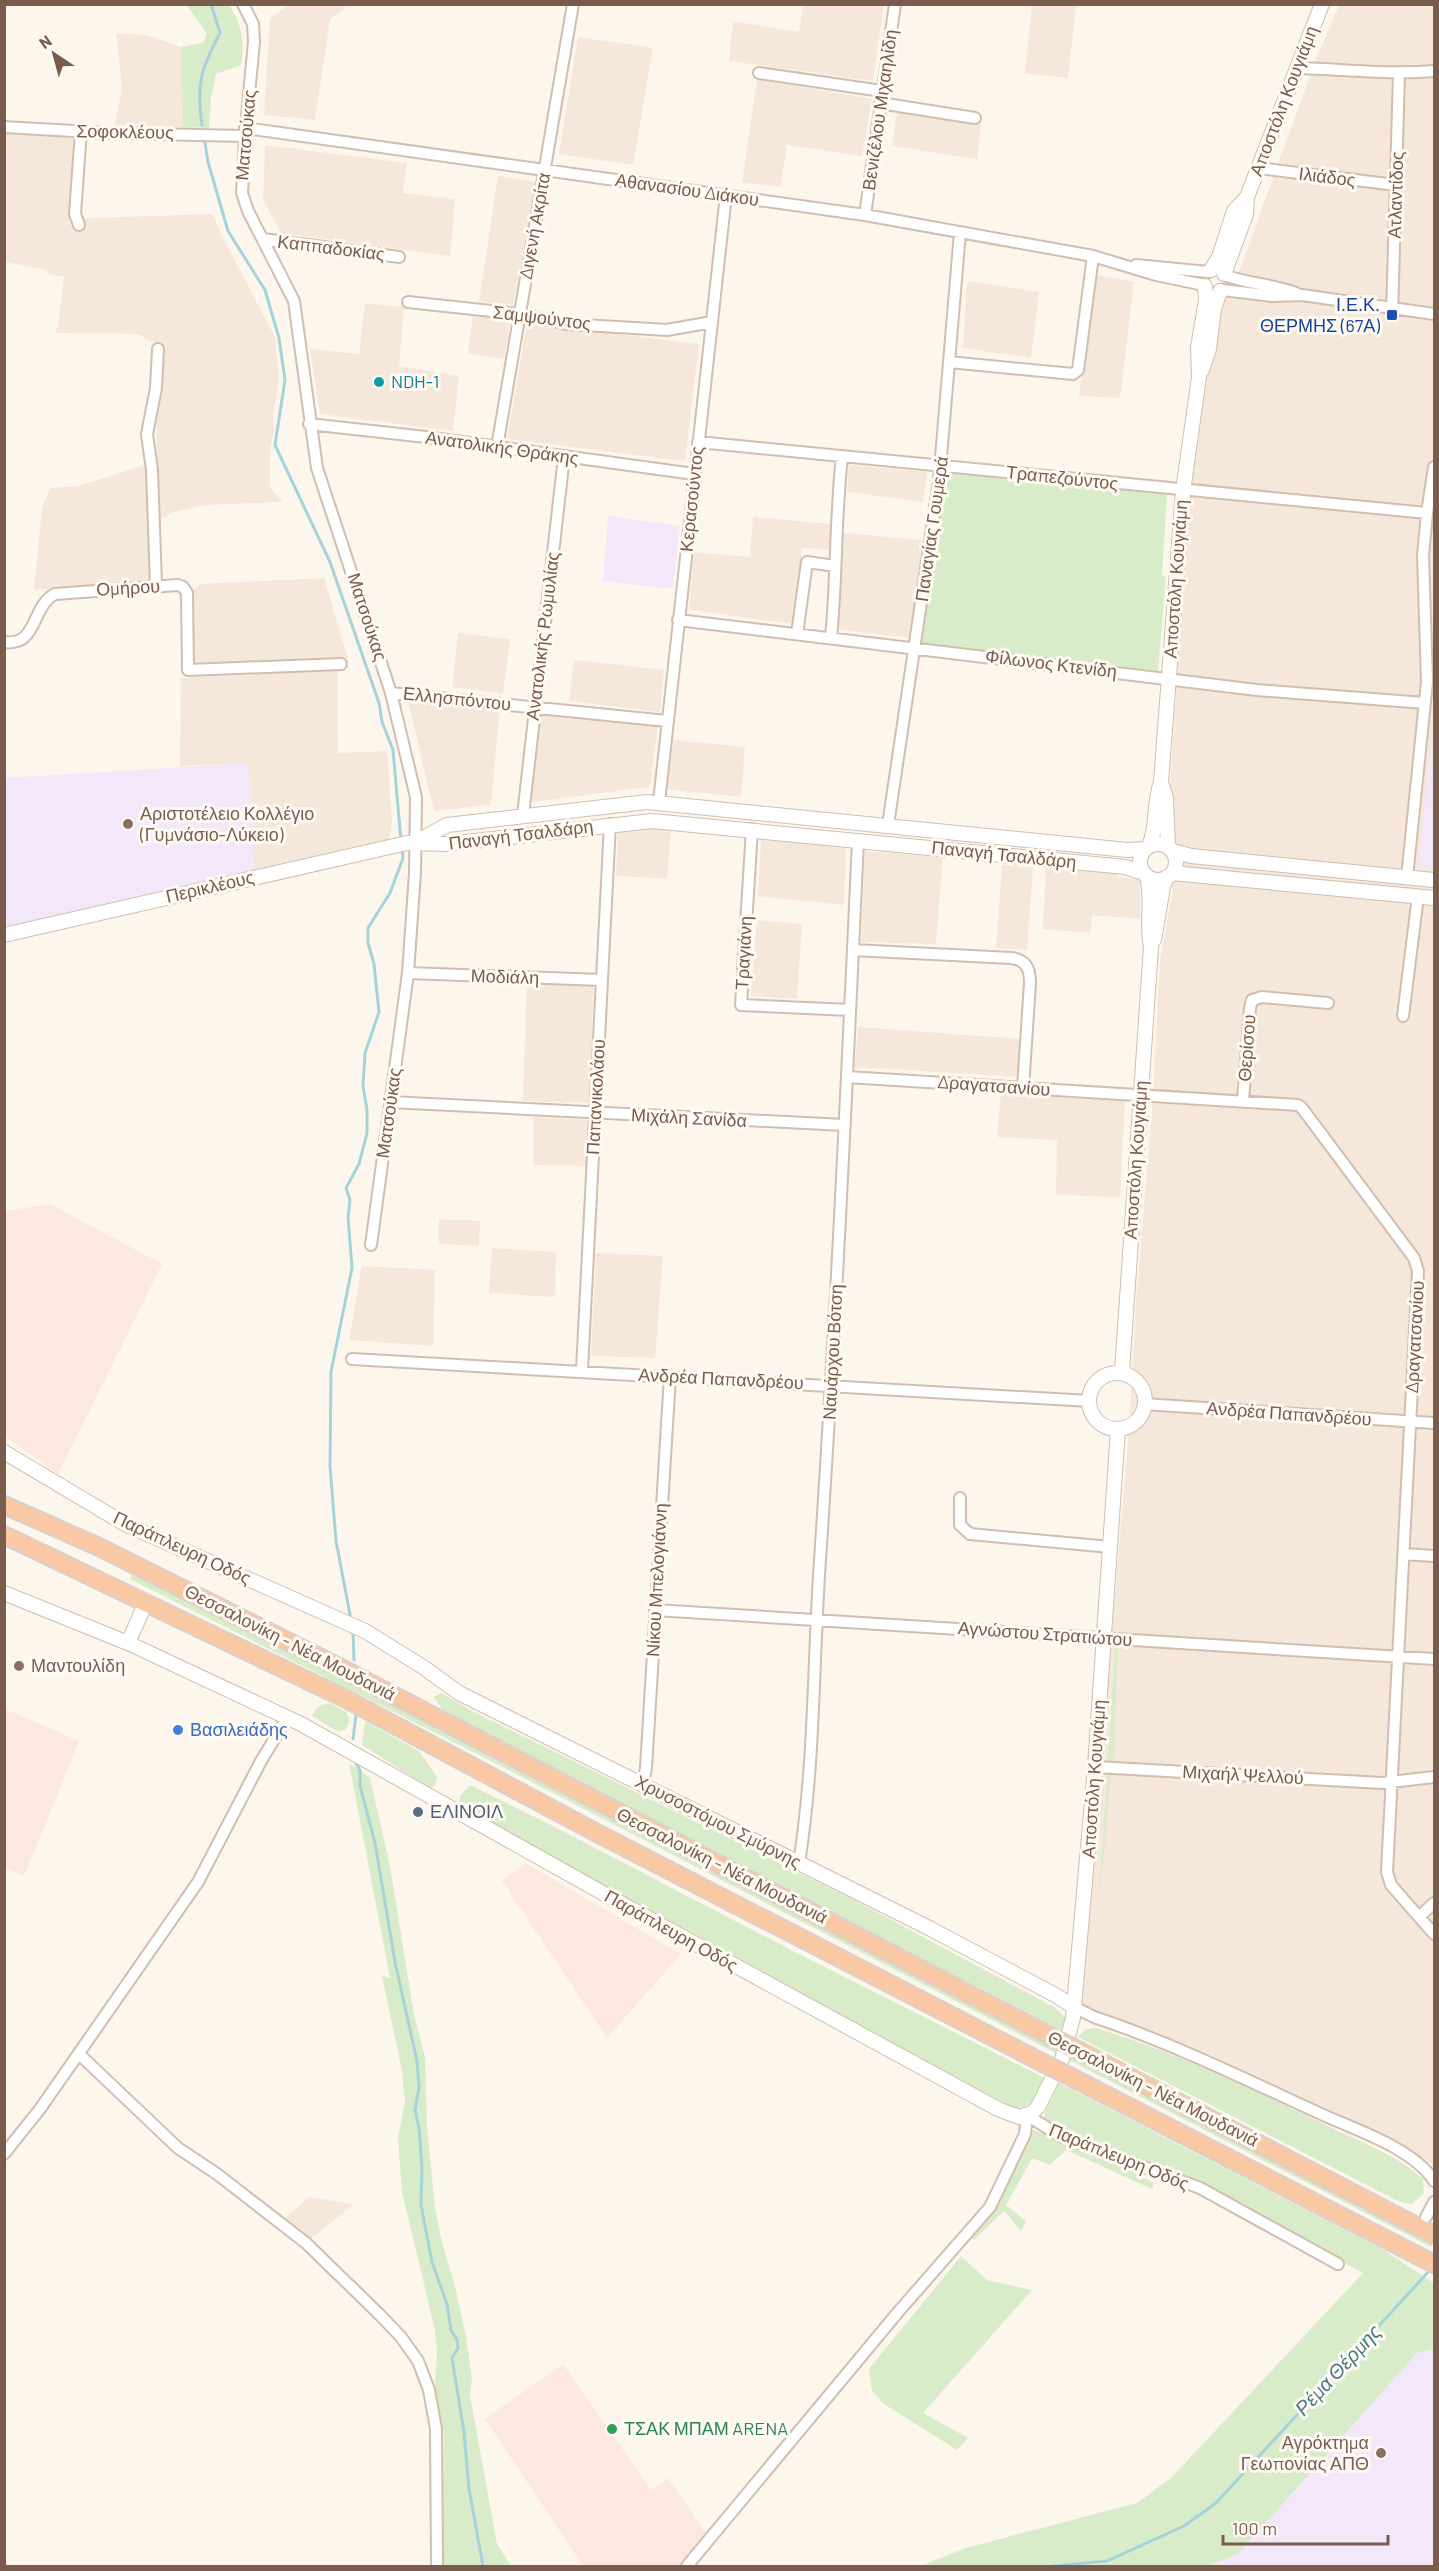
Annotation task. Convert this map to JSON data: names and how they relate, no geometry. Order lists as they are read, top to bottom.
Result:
{
  "streets": {
    "highway": ["Θεσσαλονίκη - Νέα Μουδανιά"],
    "street": [
      "Αποστόλη Κουγιάμη",
      "Βενιζέλου Μιχαηλίδη",
      "Σοφοκλέους",
      "Ματσούκας",
      "Ιλιάδος",
      "Αθανασίου Διάκου",
      "Ατλαντίδος",
      "Διγενή Ακρίτα",
      "Καππαδοκίας",
      "Σαμψούντος",
      "Ανατολικής Θράκης",
      "Τραπεζούντος",
      "Κερασούντος",
      "Παναγίας Γουμερά",
      "Ομήρου",
      "Ανατολικής Ρωμυλίας",
      "Φίλωνος Κτενίδη",
      "Ελλησπόντου",
      "Παναγή Τσαλδάρη",
      "Περικλέους",
      "Τραγιάνη",
      "Μοδιάλη",
      "Θερίσου",
      "Δραγατσανίου",
      "Παπανικολάου",
      "Μιχάλη Σανίδα",
      "Ναυάρχου Βότση",
      "Ανδρέα Παπανδρέου",
      "Παράπλευρη Οδός",
      "Νίκου Μπελογιάννη",
      "Αγνώστου Στρατιώτου",
      "Μιχαήλ Ψελλού",
      "Χρυσοστόμου Σμύρνης"
    ]
  },
  "crossings": [
    ["Αποστόλη Κουγιάμη", "Ιλιάδος"],
    ["Αποστόλη Κουγιάμη", "Αθανασίου Διάκου"],
    ["Αποστόλη Κουγιάμη", "Τραπεζούντος"],
    ["Αποστόλη Κουγιάμη", "Φίλωνος Κτενίδη"],
    ["Αποστόλη Κουγιάμη", "Παναγή Τσαλδάρη"],
    ["Αποστόλη Κουγιάμη", "Δραγατσανίου"],
    ["Αποστόλη Κουγιάμη", "Ανδρέα Παπανδρέου"],
    ["Αποστόλη Κουγιάμη", "Παράπλευρη Οδός"],
    ["Αποστόλη Κουγιάμη", "Αγνώστου Στρατιώτου"],
    ["Αποστόλη Κουγιάμη", "Μιχαήλ Ψελλού"],
    ["Αποστόλη Κουγιάμη", "Χρυσοστόμου Σμύρνης"],
    ["Βενιζέλου Μιχαηλίδη", "Αθανασίου Διάκου"],
    ["Σοφοκλέους", "Ματσούκας"],
    ["Σοφοκλέους", "Αθανασίου Διάκου"],
    ["Ματσούκας", "Αθανασίου Διάκου"],
    ["Ματσούκας", "Καππαδοκίας"],
    ["Ματσούκας", "Ανατολικής Θράκης"],
    ["Ματσούκας", "Ελλησπόντου"],
    ["Ματσούκας", "Παναγή Τσαλδάρη"],
    ["Ματσούκας", "Περικλέους"],
    ["Ματσούκας", "Μοδιάλη"],
    ["Ματσούκας", "Μιχάλη Σανίδα"],
    ["Ιλιάδος", "Ατλαντίδος"],
    ["Αθανασίου Διάκου", "Ατλαντίδος"],
    ["Αθανασίου Διάκου", "Διγενή Ακρίτα"],
    ["Αθανασίου Διάκου", "Κερασούντος"],
    ["Αθανασίου Διάκου", "Παναγίας Γουμερά"],
    ["Διγενή Ακρίτα", "Σαμψούντος"],
    ["Διγενή Ακρίτα", "Ανατολικής Θράκης"],
    ["Σαμψούντος", "Κερασούντος"],
    ["Ανατολικής Θράκης", "Κερασούντος"],
    ["Ανατολικής Θράκης", "Ανατολικής Ρωμυλίας"],
    ["Τραπεζούντος", "Κερασούντος"],
    ["Τραπεζούντος", "Παναγίας Γουμερά"],
    ["Κερασούντος", "Φίλωνος Κτενίδη"],
    ["Κερασούντος", "Ελλησπόντου"],
    ["Κερασούντος", "Παναγή Τσαλδάρη"],
    ["Παναγίας Γουμερά", "Φίλωνος Κτενίδη"],
    ["Παναγίας Γουμερά", "Παναγή Τσαλδάρη"],
    ["Ανατολικής Ρωμυλίας", "Ελλησπόντου"],
    ["Ανατολικής Ρωμυλίας", "Παναγή Τσαλδάρη"],
    ["Παναγή Τσαλδάρη", "Περικλέους"],
    ["Παναγή Τσαλδάρη", "Τραγιάνη"],
    ["Παναγή Τσαλδάρη", "Παπανικολάου"],
    ["Παναγή Τσαλδάρη", "Ναυάρχου Βότση"],
    ["Τραγιάνη", "Ναυάρχου Βότση"],
    ["Μοδιάλη", "Παπανικολάου"],
    ["Θερίσου", "Δραγατσανίου"],
    ["Δραγατσανίου", "Ναυάρχου Βότση"],
    ["Δραγατσανίου", "Ανδρέα Παπανδρέου"],
    ["Δραγατσανίου", "Αγνώστου Στρατιώτου"],
    ["Δραγατσανίου", "Μιχαήλ Ψελλού"],
    ["Παπανικολάου", "Μιχάλη Σανίδα"],
    ["Παπανικολάου", "Ανδρέα Παπανδρέου"],
    ["Μιχάλη Σανίδα", "Ναυάρχου Βότση"],
    ["Ναυάρχου Βότση", "Ανδρέα Παπανδρέου"],
    ["Ναυάρχου Βότση", "Αγνώστου Στρατιώτου"],
    ["Ναυάρχου Βότση", "Χρυσοστόμου Σμύρνης"],
    ["Ανδρέα Παπανδρέου", "Νίκου Μπελογιάννη"],
    ["Παράπλευρη Οδός", "Χρυσοστόμου Σμύρνης"],
    ["Νίκου Μπελογιάννη", "Αγνώστου Στρατιώτου"],
    ["Νίκου Μπελογιάννη", "Χρυσοστόμου Σμύρνης"]
  ],
  "water": ["Ρέμα Θέρμης"],
  "places": {
    "transit": ["Ι.Ε.Κ. ΘΕΡΜΗΣ (67Α)"],
    "other": [
      "NDH-1",
      "Αριστοτέλειο Κολλέγιο (Γυμνάσιο-Λύκειο)",
      "Μαντουλίδη",
      "Βασιλειάδης",
      "ΕΛΙΝΟΙΛ",
      "ΤΣΑΚ ΜΠΑΜ ARENA",
      "Αγρόκτημα Γεωπονίας ΑΠΘ"
    ]
  },
  "scale_bar": "100 m",
  "north": "top left"
}
